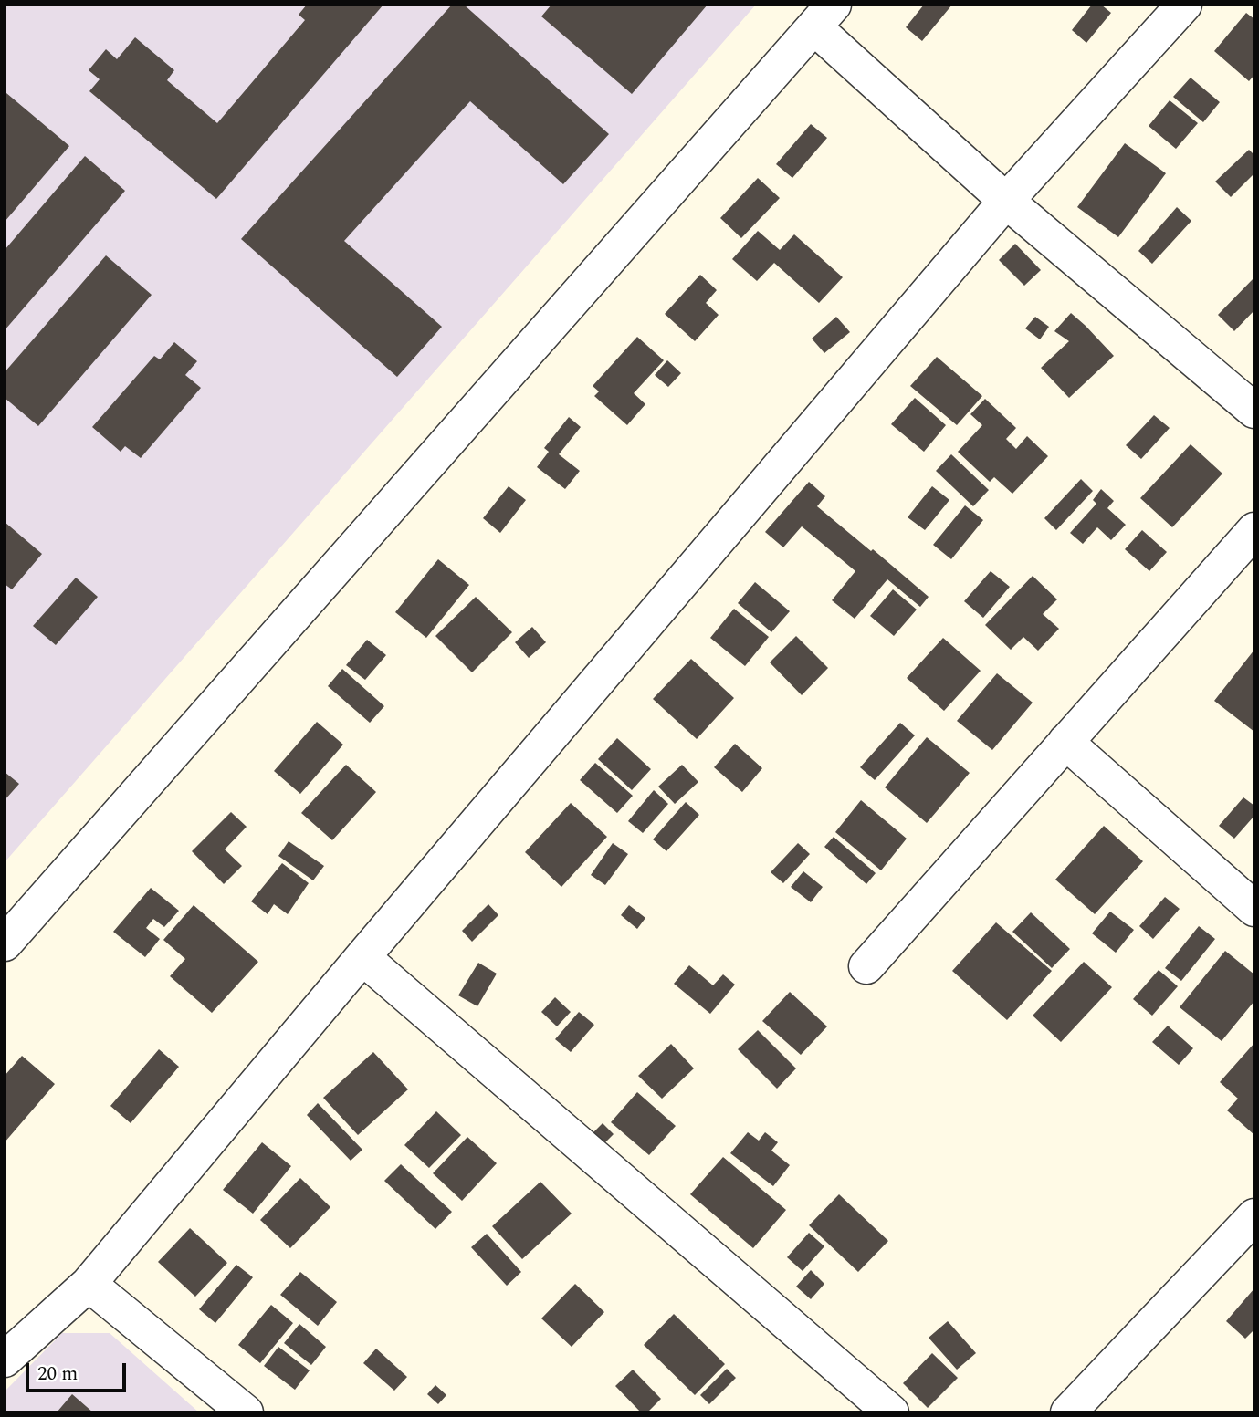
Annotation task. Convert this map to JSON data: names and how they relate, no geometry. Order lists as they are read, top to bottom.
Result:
{
  "scale_bar": "20 m"
}
